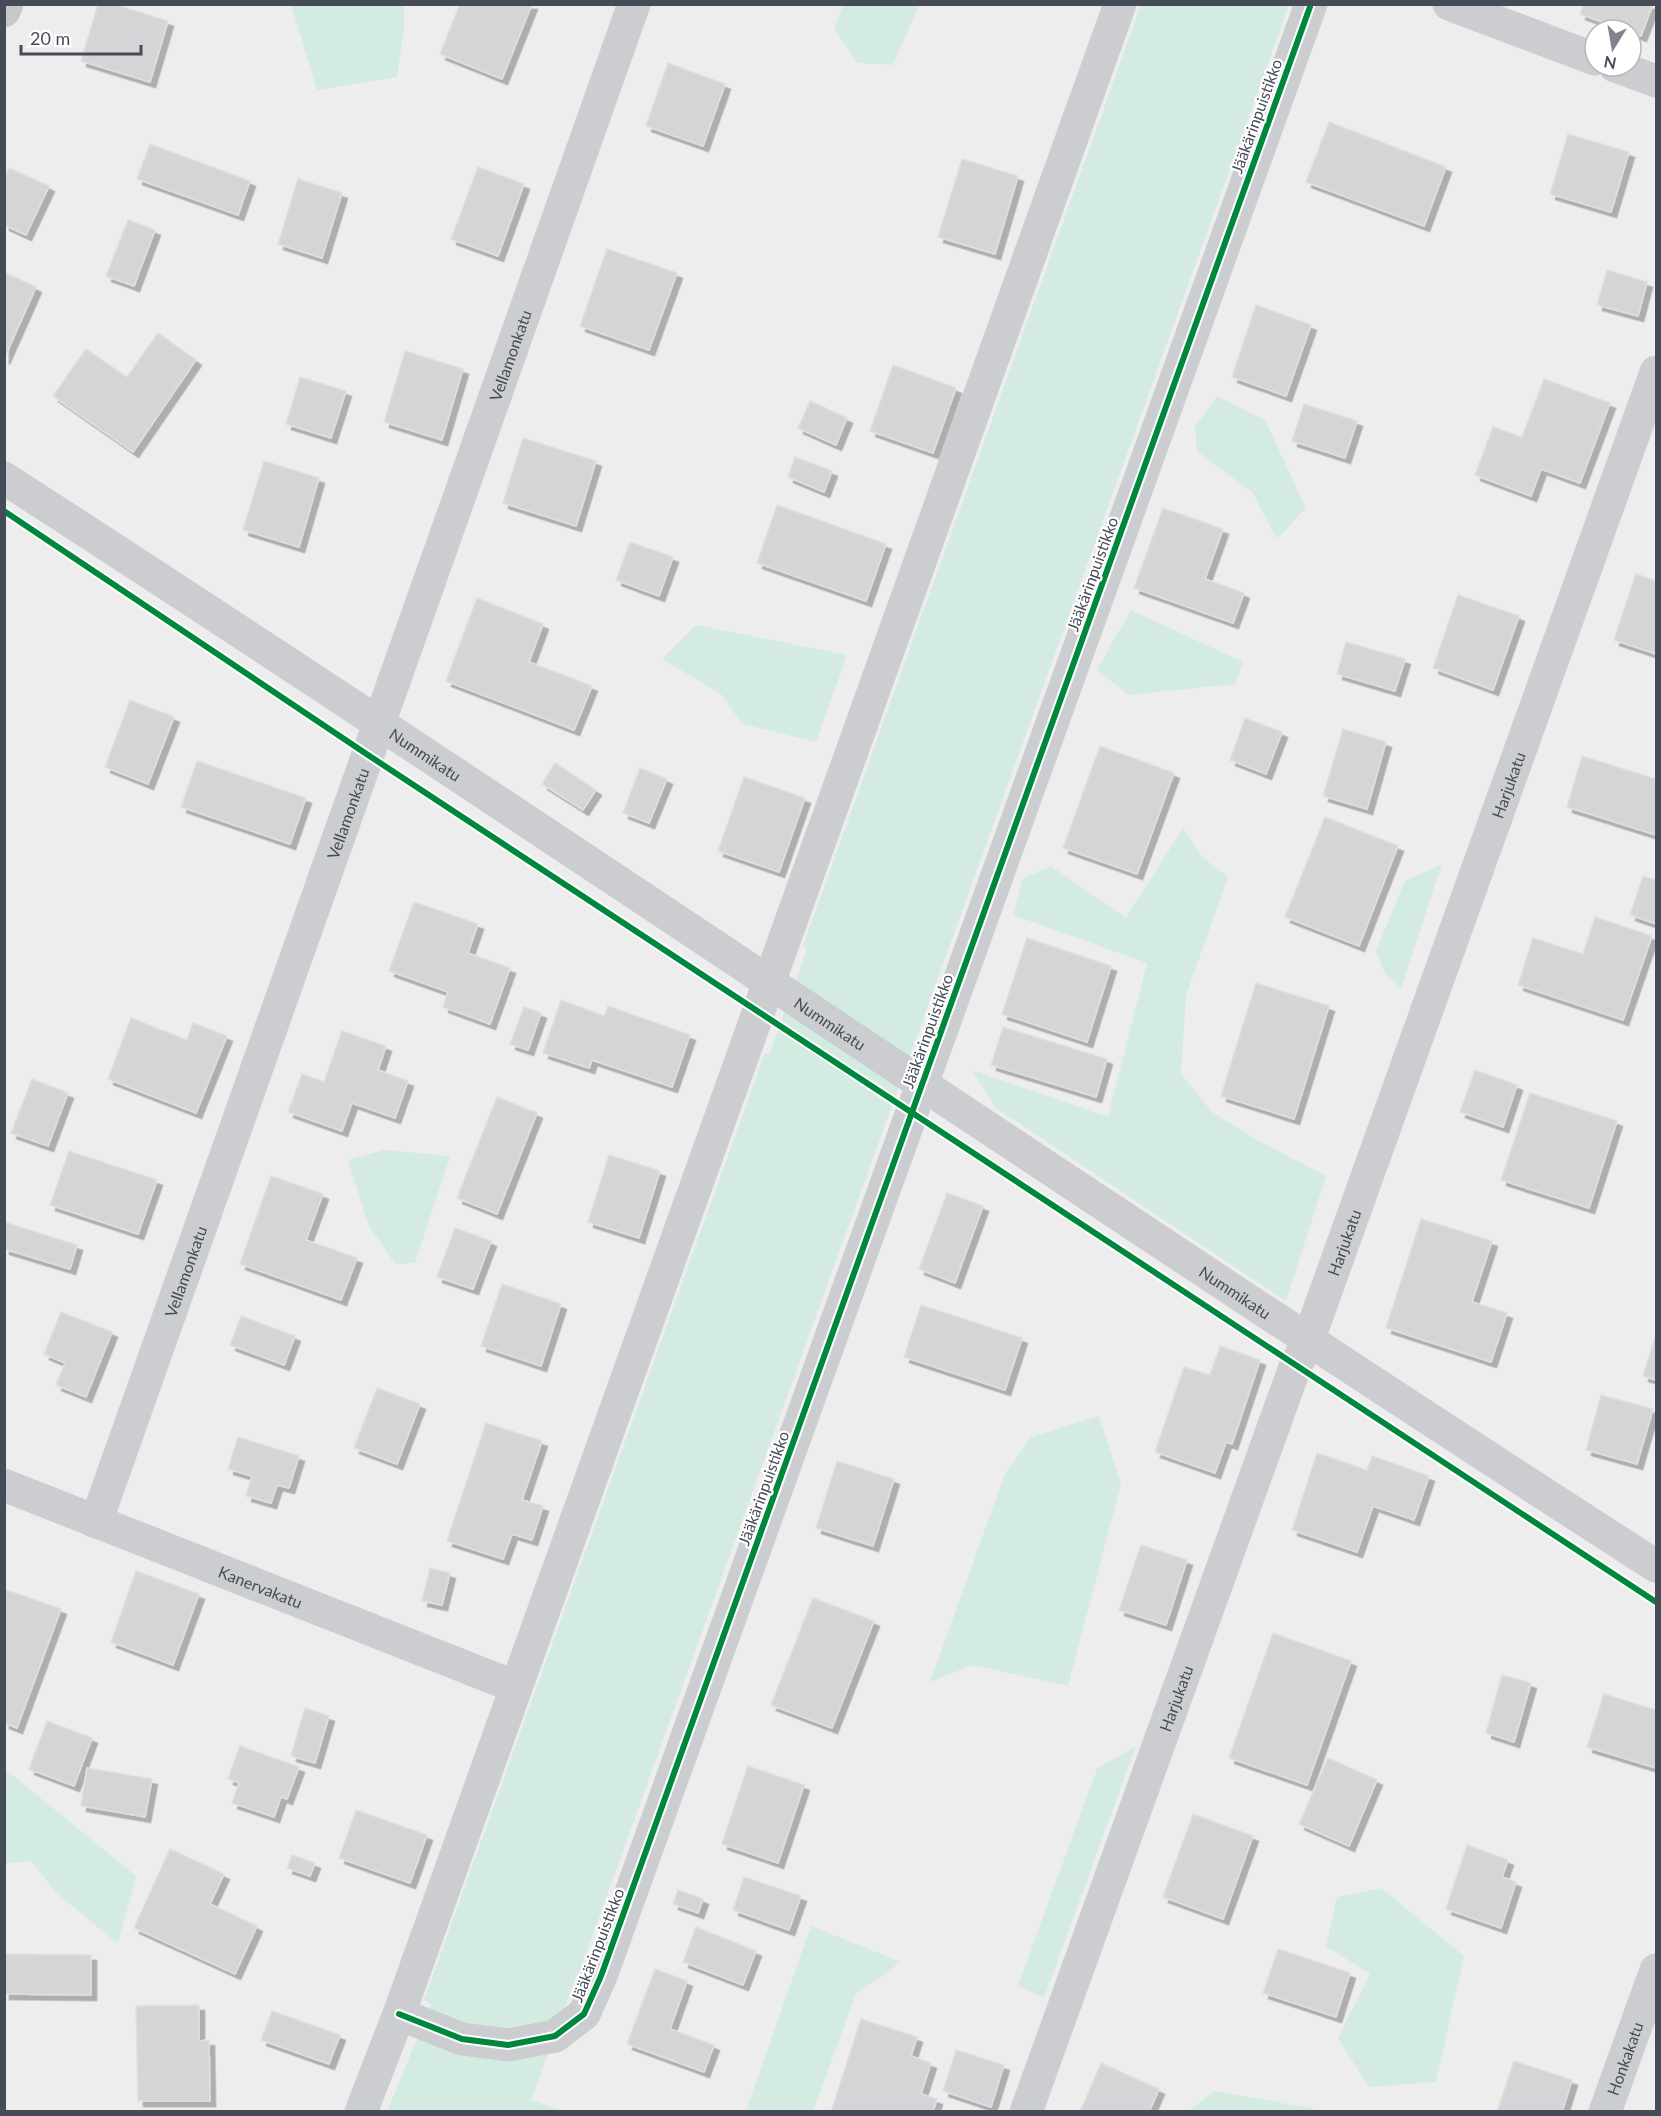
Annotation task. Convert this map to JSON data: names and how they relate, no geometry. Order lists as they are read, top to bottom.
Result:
{
  "streets": {
    "street": [
      "Jääkärinpuistikko",
      "Vellamonkatu",
      "Nummikatu",
      "Harjukatu",
      "Kanervakatu",
      "Honkakatu"
    ]
  },
  "crossings": [
    ["Jääkärinpuistikko", "Nummikatu"],
    ["Vellamonkatu", "Nummikatu"],
    ["Vellamonkatu", "Kanervakatu"],
    ["Nummikatu", "Harjukatu"]
  ],
  "scale_bar": "20 m",
  "north": "bottom"
}
